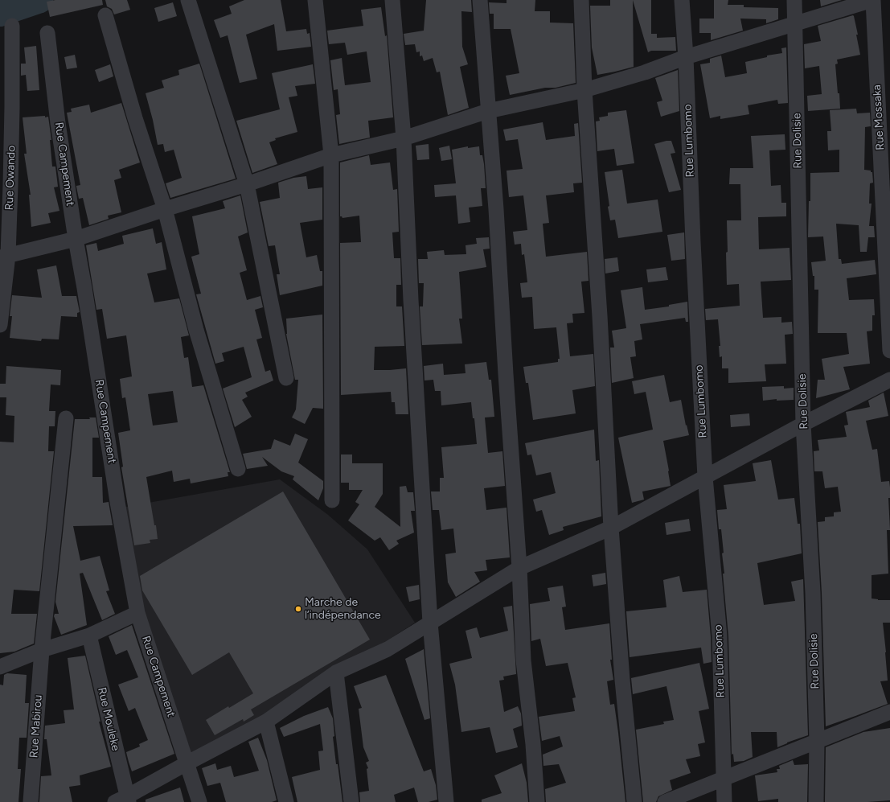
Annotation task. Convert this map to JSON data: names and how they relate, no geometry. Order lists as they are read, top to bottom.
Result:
{
  "streets": {
    "street": [
      "Rue Mossaka",
      "Rue Lumbomo",
      "Rue Dolisie",
      "Rue Campement",
      "Rue Owando",
      "Rue Mouleke",
      "Rue Mabirou"
    ]
  },
  "places": ["Marche de l’indépendance"]
}
